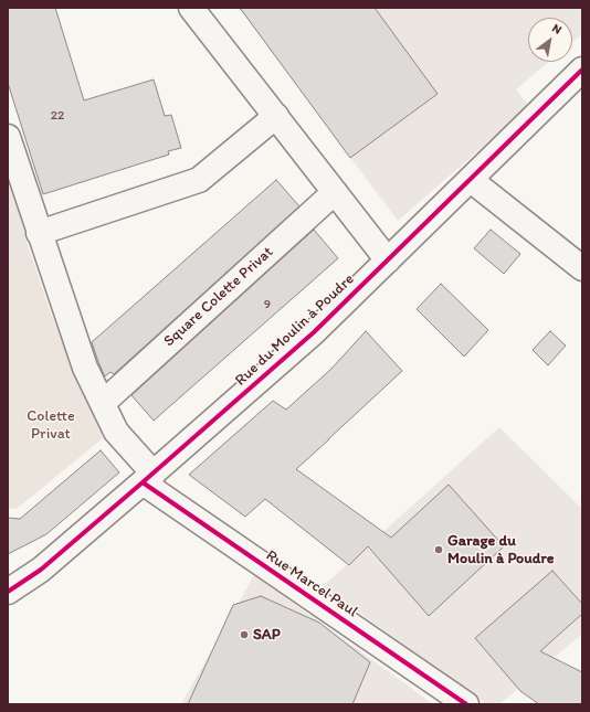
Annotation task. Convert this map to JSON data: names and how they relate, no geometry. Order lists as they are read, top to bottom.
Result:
{
  "streets": {
    "street": ["Square Colette Privat", "Rue du Moulin à Poudre", "Rue Marcel Paul"]
  },
  "crossings": [
    ["Rue du Moulin à Poudre", "Rue Marcel Paul"]
  ],
  "parks": ["Colette Privat"],
  "places": ["Garage du Moulin à Poudre", "SAP"],
  "house_numbers": ["22", "9"],
  "north": "top right"
}
